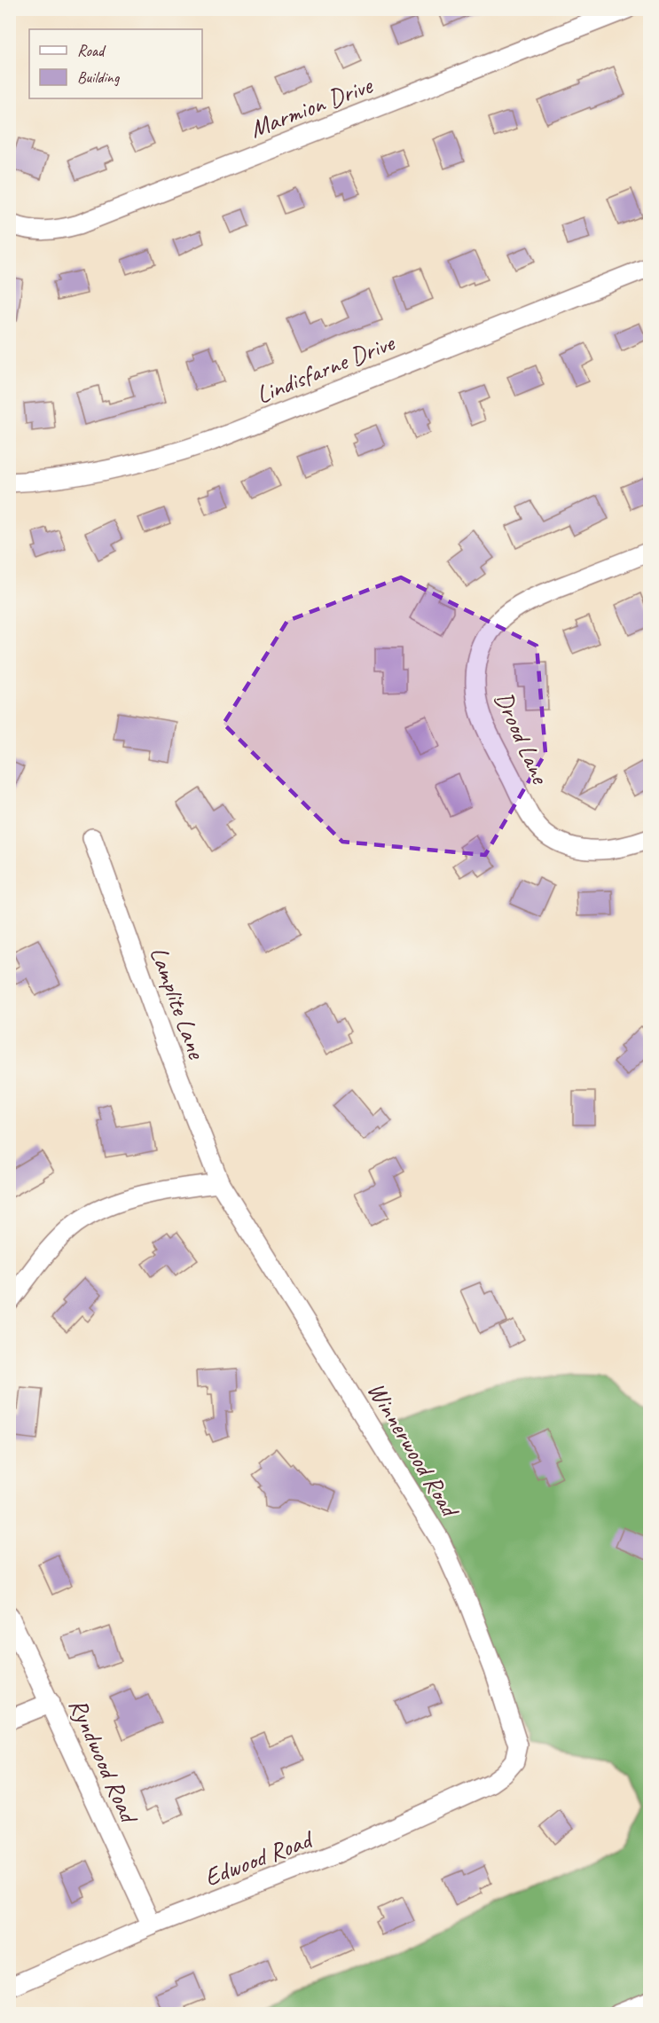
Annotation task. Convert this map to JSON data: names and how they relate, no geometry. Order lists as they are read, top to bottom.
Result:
{
  "streets": {
    "street": [
      "Marmion Drive",
      "Lindisfarne Drive",
      "Drood Lane",
      "Lamplite Lane",
      "Winnerwood Road",
      "Ryndwood Road",
      "Edwood Road"
    ]
  },
  "crossings": [
    ["Lamplite Lane", "Winnerwood Road"],
    ["Winnerwood Road", "Edwood Road"],
    ["Ryndwood Road", "Edwood Road"]
  ],
  "legend": ["Road", "Building"]
}
